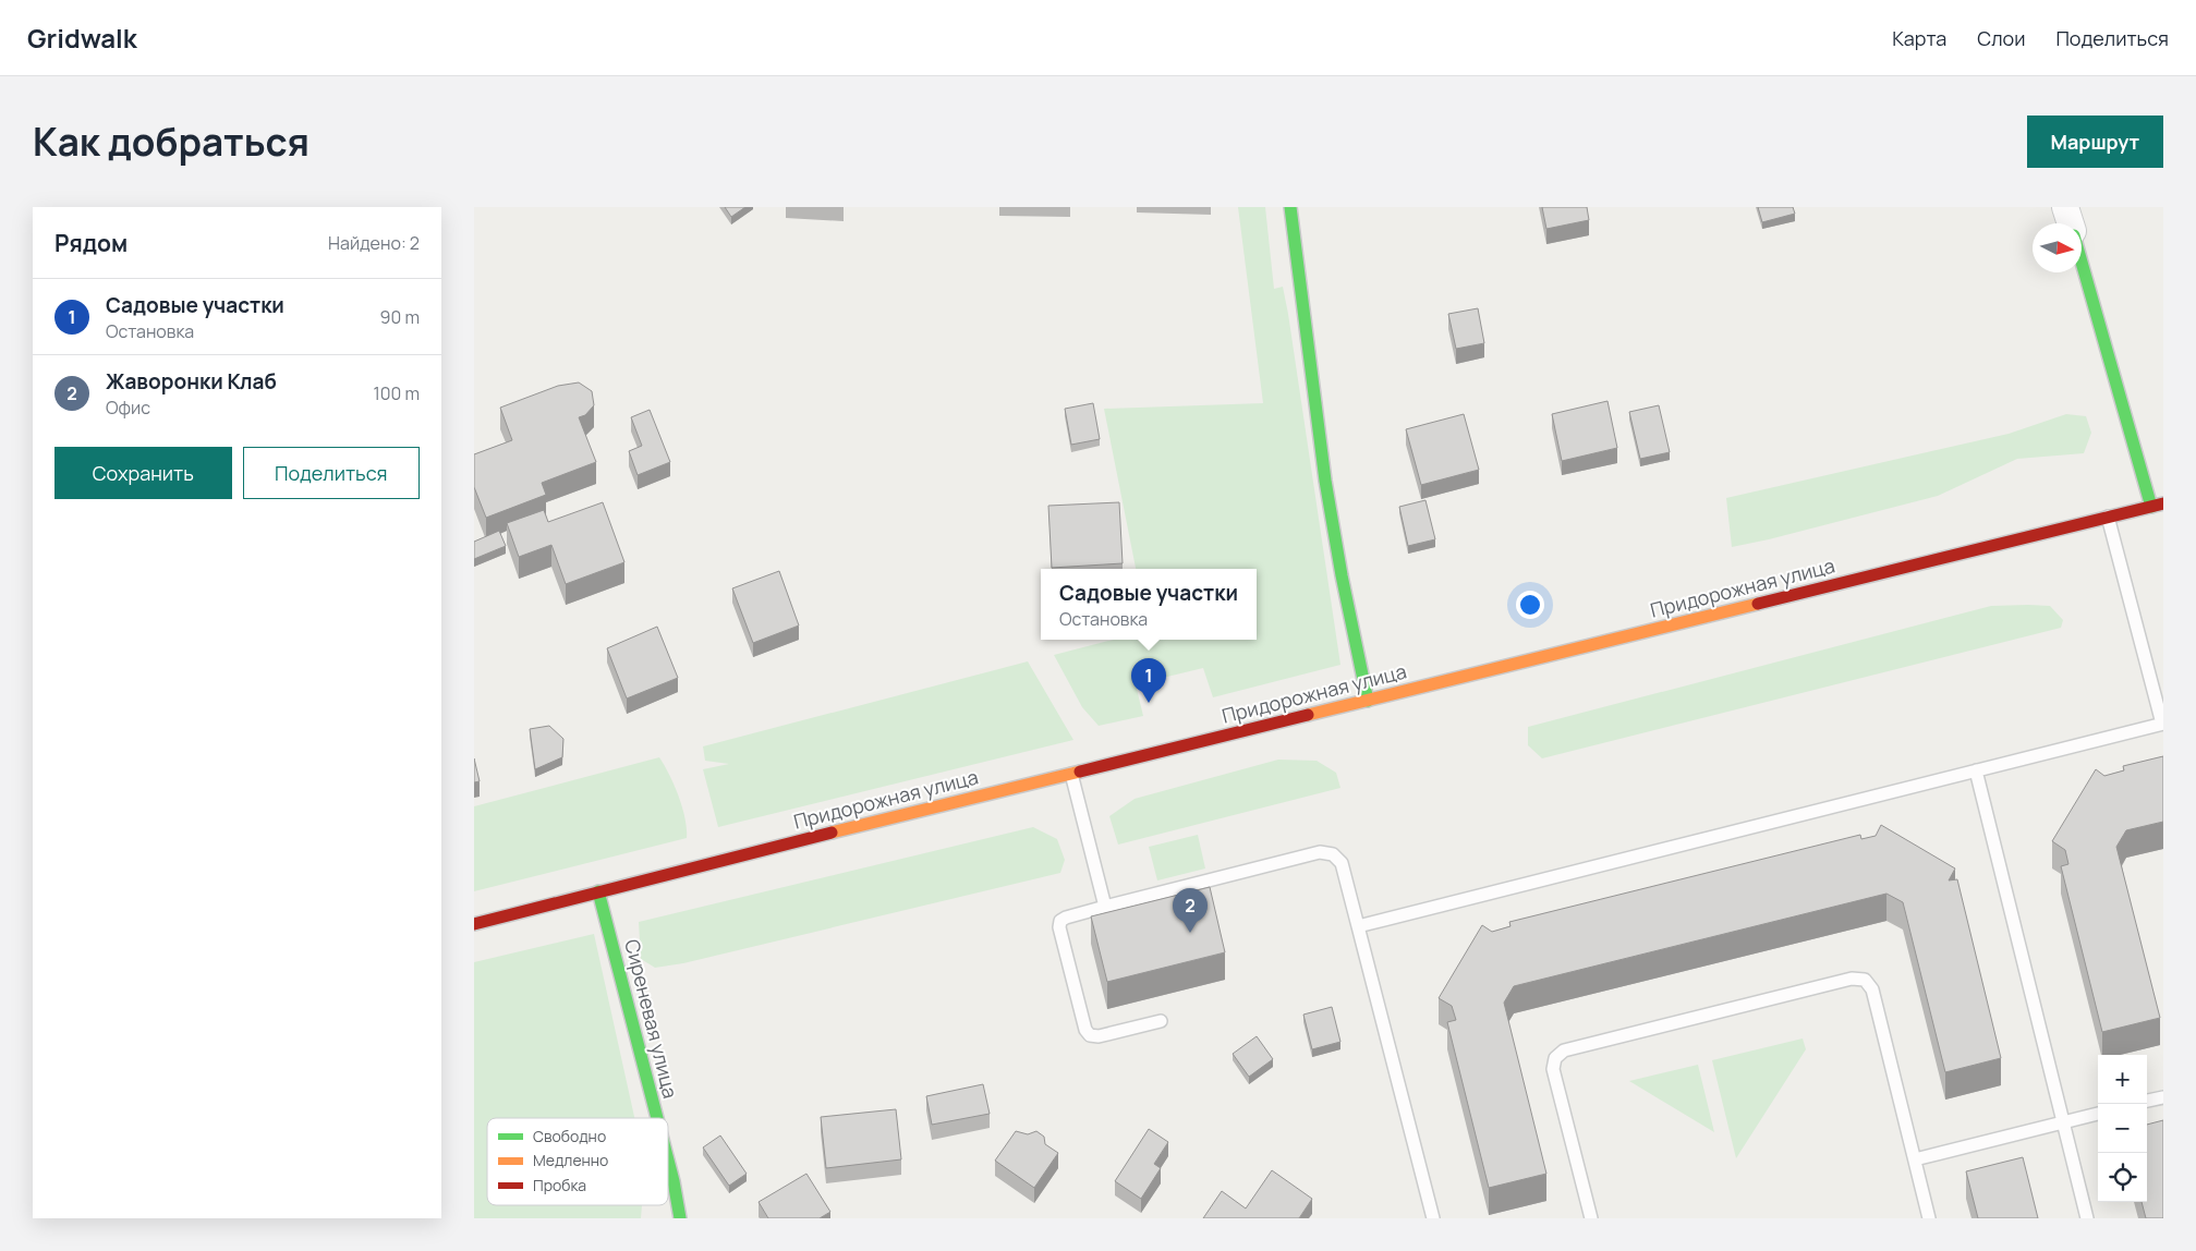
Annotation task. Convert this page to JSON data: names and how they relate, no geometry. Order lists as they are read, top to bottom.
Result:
{
  "streets": {
    "main road": ["Придорожная улица", "Сиреневая улица"]
  },
  "crossings": [
    ["Придорожная улица", "Сиреневая улица"]
  ],
  "legend": ["Свободно", "Медленно", "Пробка"],
  "north": "right",
  "page": {
    "header": "Gridwalk",
    "nav": ["Карта", "Слои", "Поделиться"],
    "title": "Как добраться",
    "buttons": [
      "Маршрут",
      ["Сохранить", "Поделиться"]
    ],
    "heading": ["Рядом", "Найдено: 2"],
    "list": [
      {
        "mark": "1",
        "name": "Садовые участки",
        "note": "Остановка",
        "value": "90 m"
      },
      {
        "mark": "2",
        "name": "Жаворонки Клаб",
        "note": "Офис",
        "value": "100 m"
      }
    ],
    "popup": ["Садовые участки", "Остановка"],
    "pins": ["1", "2"],
    "map_buttons": ["+", "−"]
  }
}
